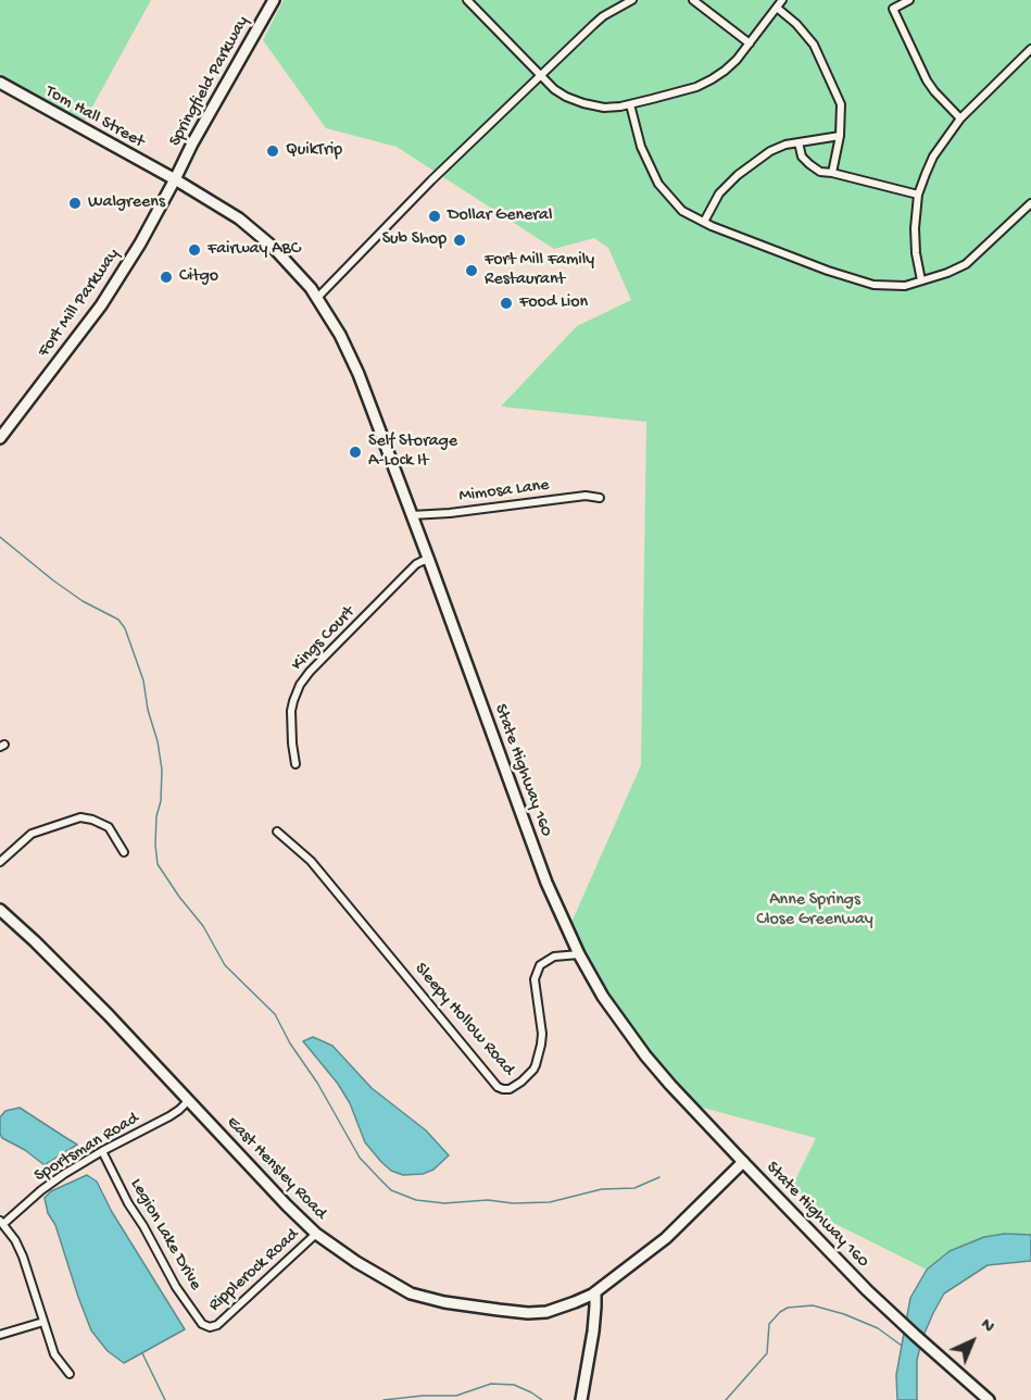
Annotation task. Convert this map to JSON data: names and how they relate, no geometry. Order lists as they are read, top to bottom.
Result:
{
  "streets": {
    "main road": [
      "Springfield Parkway",
      "Tom Hall Street",
      "Fort Mill Parkway",
      "State Highway 160",
      "East Hensley Road"
    ],
    "street": [
      "Mimosa Lane",
      "Kings Court",
      "Sleepy Hollow Road",
      "Sportsman Road",
      "Legion Lake Drive",
      "Ripplerock Road"
    ]
  },
  "crossings": [
    ["Springfield Parkway", "Tom Hall Street"],
    ["Springfield Parkway", "Fort Mill Parkway"],
    ["Springfield Parkway", "State Highway 160"],
    ["Tom Hall Street", "Fort Mill Parkway"],
    ["Tom Hall Street", "State Highway 160"],
    ["Fort Mill Parkway", "State Highway 160"],
    ["Mimosa Lane", "State Highway 160"],
    ["Kings Court", "State Highway 160"],
    ["State Highway 160", "Sleepy Hollow Road"],
    ["State Highway 160", "East Hensley Road"],
    ["Sportsman Road", "East Hensley Road"],
    ["Sportsman Road", "Legion Lake Drive"],
    ["East Hensley Road", "Ripplerock Road"],
    ["Legion Lake Drive", "Ripplerock Road"]
  ],
  "parks": ["Anne Springs Close Greenway"],
  "places": [
    "QuikTrip",
    "Walgreens",
    "Dollar General",
    "Sub Shop",
    "Fairway ABC",
    "Fort Mill Family Restaurant",
    "Citgo",
    "Food Lion",
    "Self Storage A-Lock It"
  ],
  "north": "top right"
}
